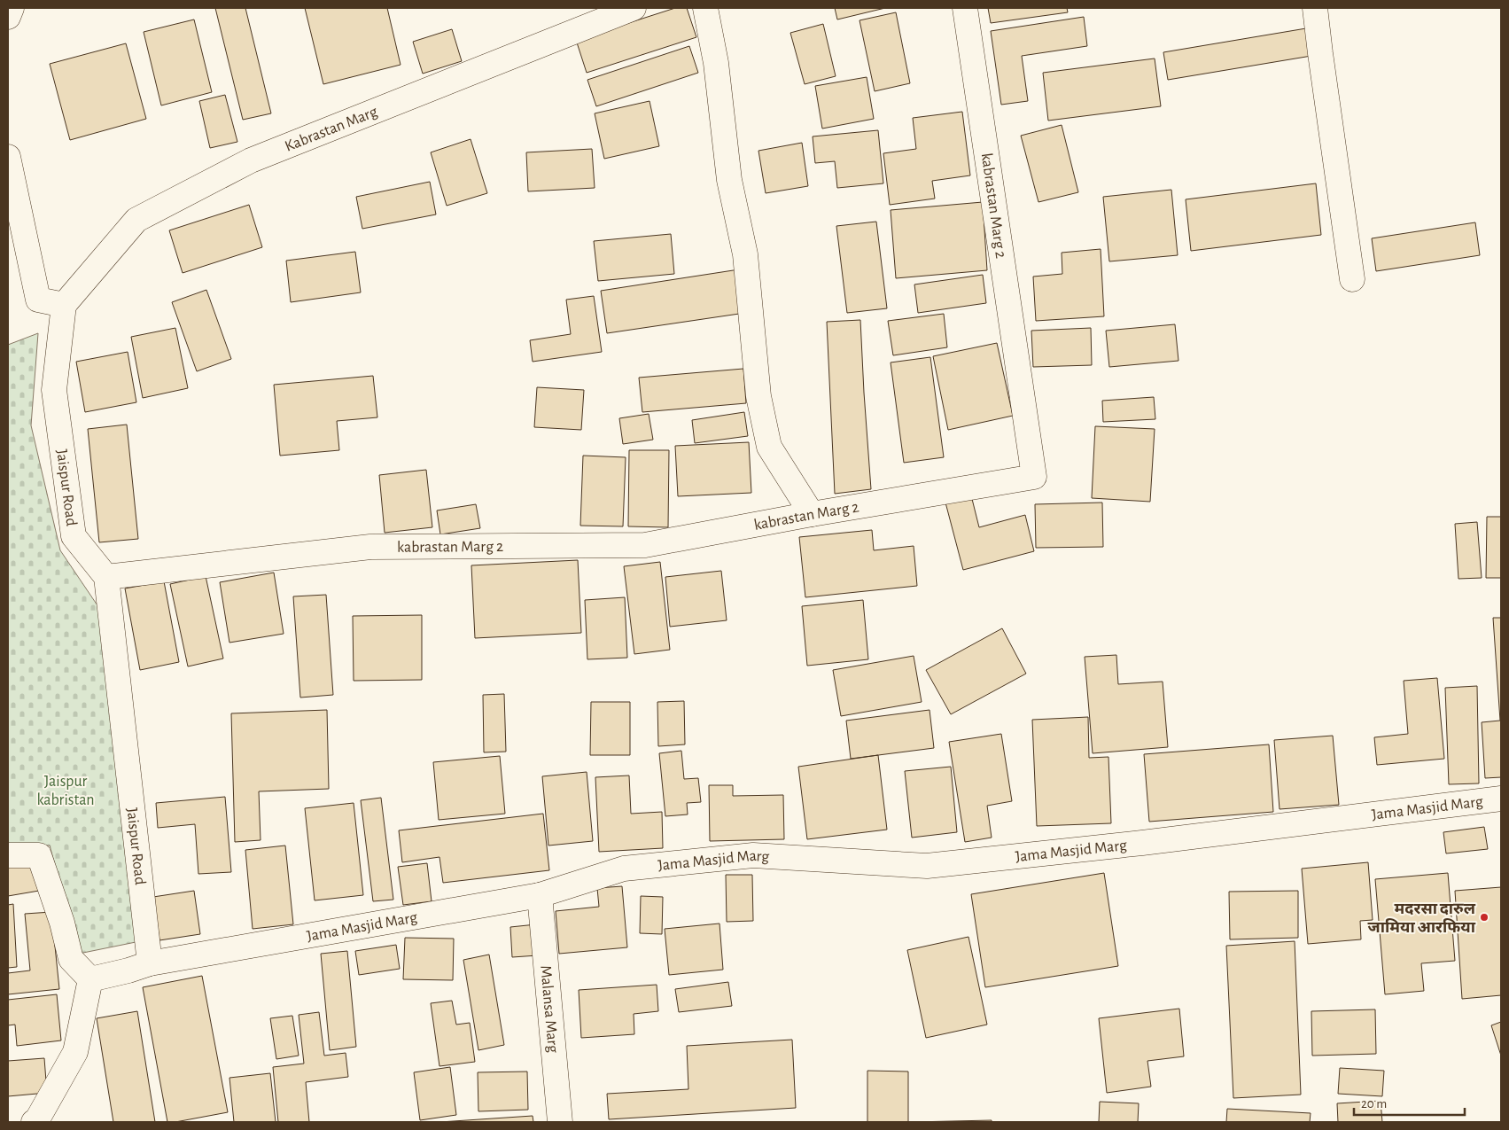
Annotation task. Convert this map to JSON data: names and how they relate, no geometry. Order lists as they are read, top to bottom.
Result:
{
  "streets": {
    "street": [
      "Kabrastan Marg",
      "kabrastan Marg 2",
      "Jaispur Road",
      "Jama Masjid Marg",
      "Malansa Marg"
    ]
  },
  "crossings": [
    ["Kabrastan Marg", "Jaispur Road"],
    ["kabrastan Marg 2", "Jaispur Road"],
    ["Jaispur Road", "Jama Masjid Marg"],
    ["Jama Masjid Marg", "Malansa Marg"]
  ],
  "parks": ["Jaispur kabristan"],
  "places": ["मदरसा दारुल जामिया आरफिया"],
  "scale_bar": "20 m"
}
